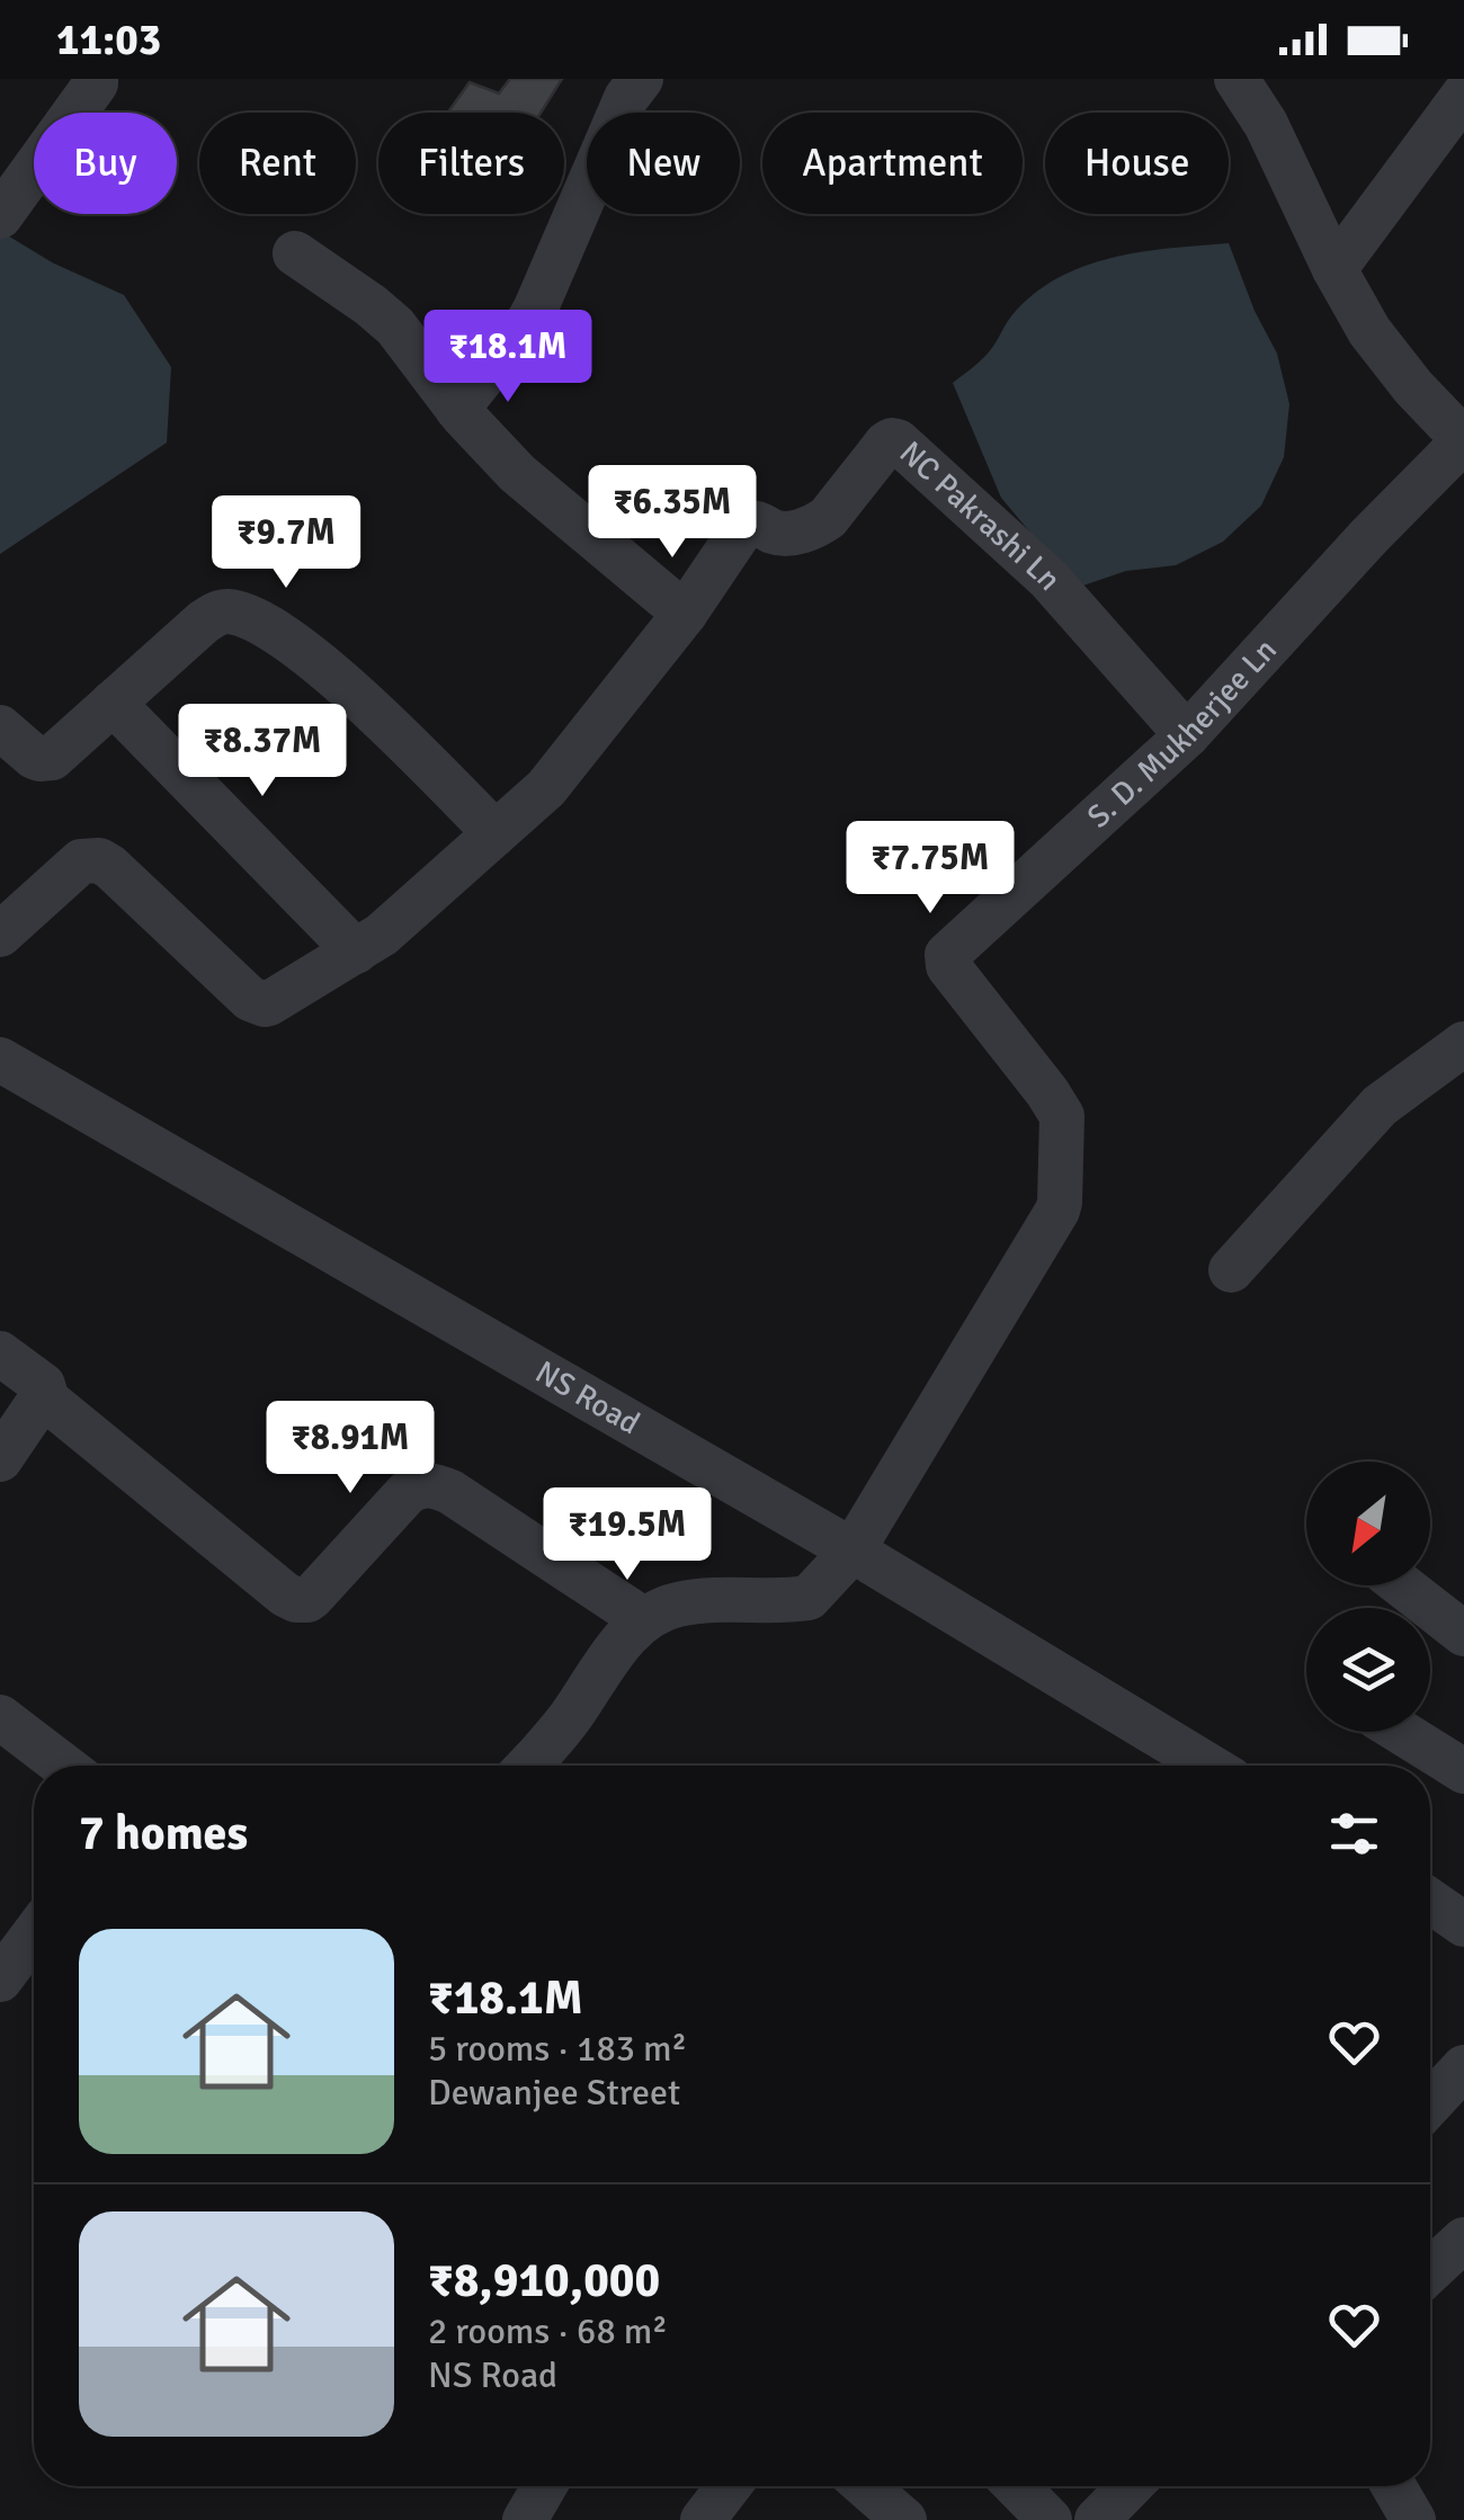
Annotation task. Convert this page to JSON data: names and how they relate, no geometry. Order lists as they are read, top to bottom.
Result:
{
  "streets": {
    "street": ["NC Pakrashi Ln", "S. D. Mukherjee Ln", "NS Road"]
  },
  "crossings": [
    ["NC Pakrashi Ln", "S. D. Mukherjee Ln"],
    ["S. D. Mukherjee Ln", "NS Road"]
  ],
  "north": "bottom left",
  "page": {
    "status": "11:03",
    "chip": [
      "Buy",
      "Rent",
      "Filters",
      "New",
      "Apartment",
      "House"
    ],
    "price": [
      "₹18.1M",
      "₹6.35M",
      "₹9.7M",
      "₹8.37M",
      "₹7.75M",
      "₹8.91M",
      "₹19.5M"
    ],
    "heading": "7 homes",
    "list": [
      {
        "name": "₹18.1M",
        "note": "5 rooms · 183 m² · Dewanjee Street"
      },
      {
        "name": "₹8,910,000",
        "note": "2 rooms · 68 m² · NS Road"
      }
    ]
  }
}
